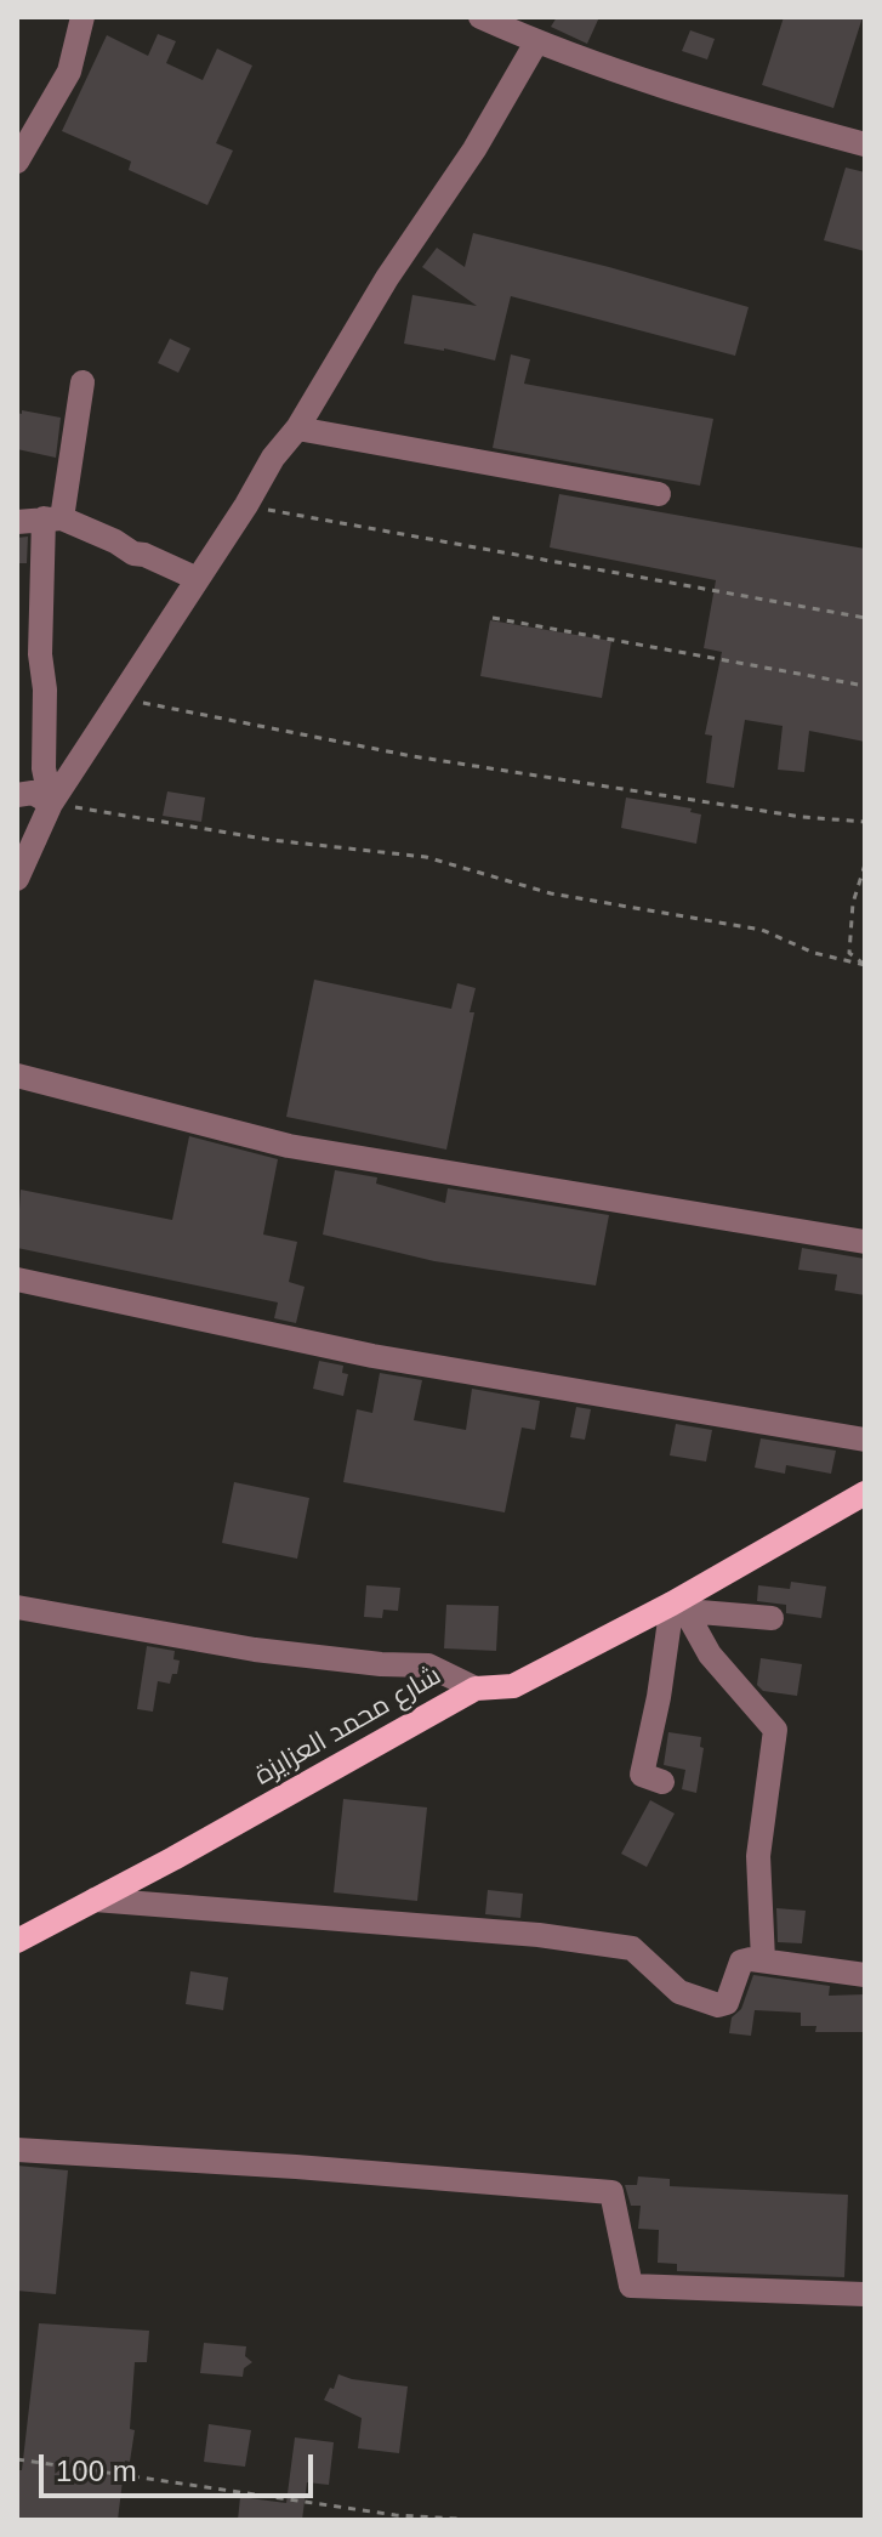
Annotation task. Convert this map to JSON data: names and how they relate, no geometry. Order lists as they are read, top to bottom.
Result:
{
  "streets": {
    "main road": ["شارع محمد العزايزة"]
  },
  "scale_bar": "100 m"
}
